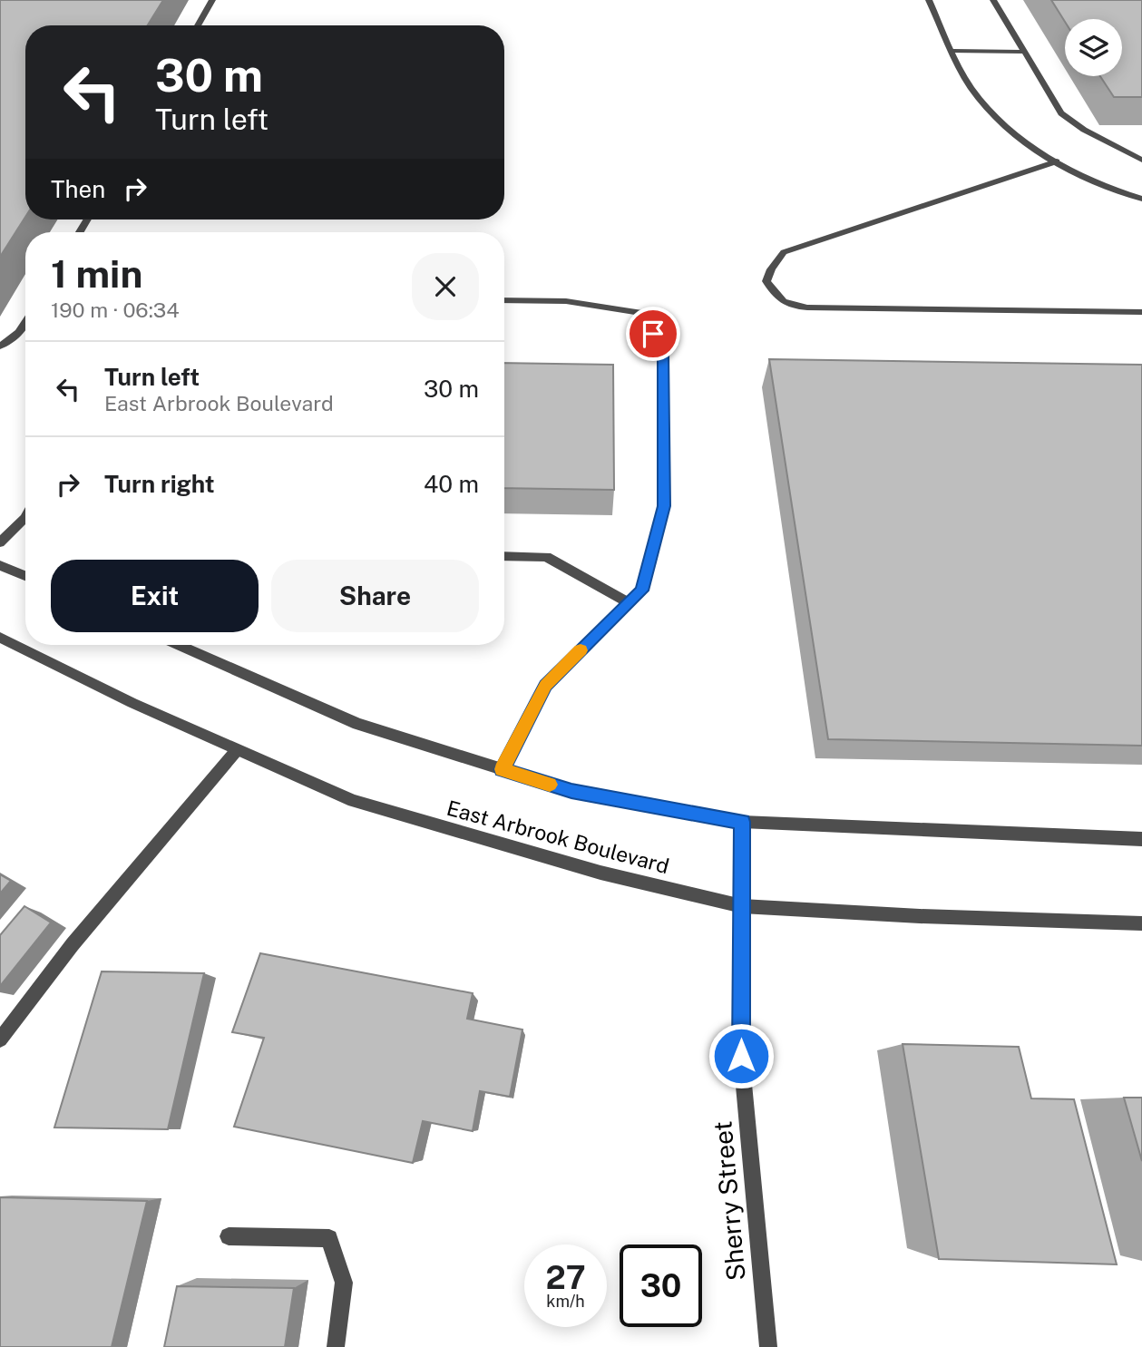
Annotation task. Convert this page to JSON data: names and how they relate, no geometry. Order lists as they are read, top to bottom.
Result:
{
  "streets": {
    "street": ["East Arbrook Boulevard", "Sherry Street"]
  },
  "crossings": [
    ["East Arbrook Boulevard", "Sherry Street"]
  ],
  "page": {
    "turn": ["30 m", "Turn left"],
    "then": "Then",
    "heading": ["1 min", "190 m · 06:34"],
    "list": [
      {
        "name": "Turn left",
        "note": "East Arbrook Boulevard",
        "value": "30 m"
      },
      {
        "name": "Turn right",
        "value": "40 m"
      }
    ],
    "buttons": ["Exit", "Share"],
    "speed": "27 km/h",
    "limit": "30"
  }
}
